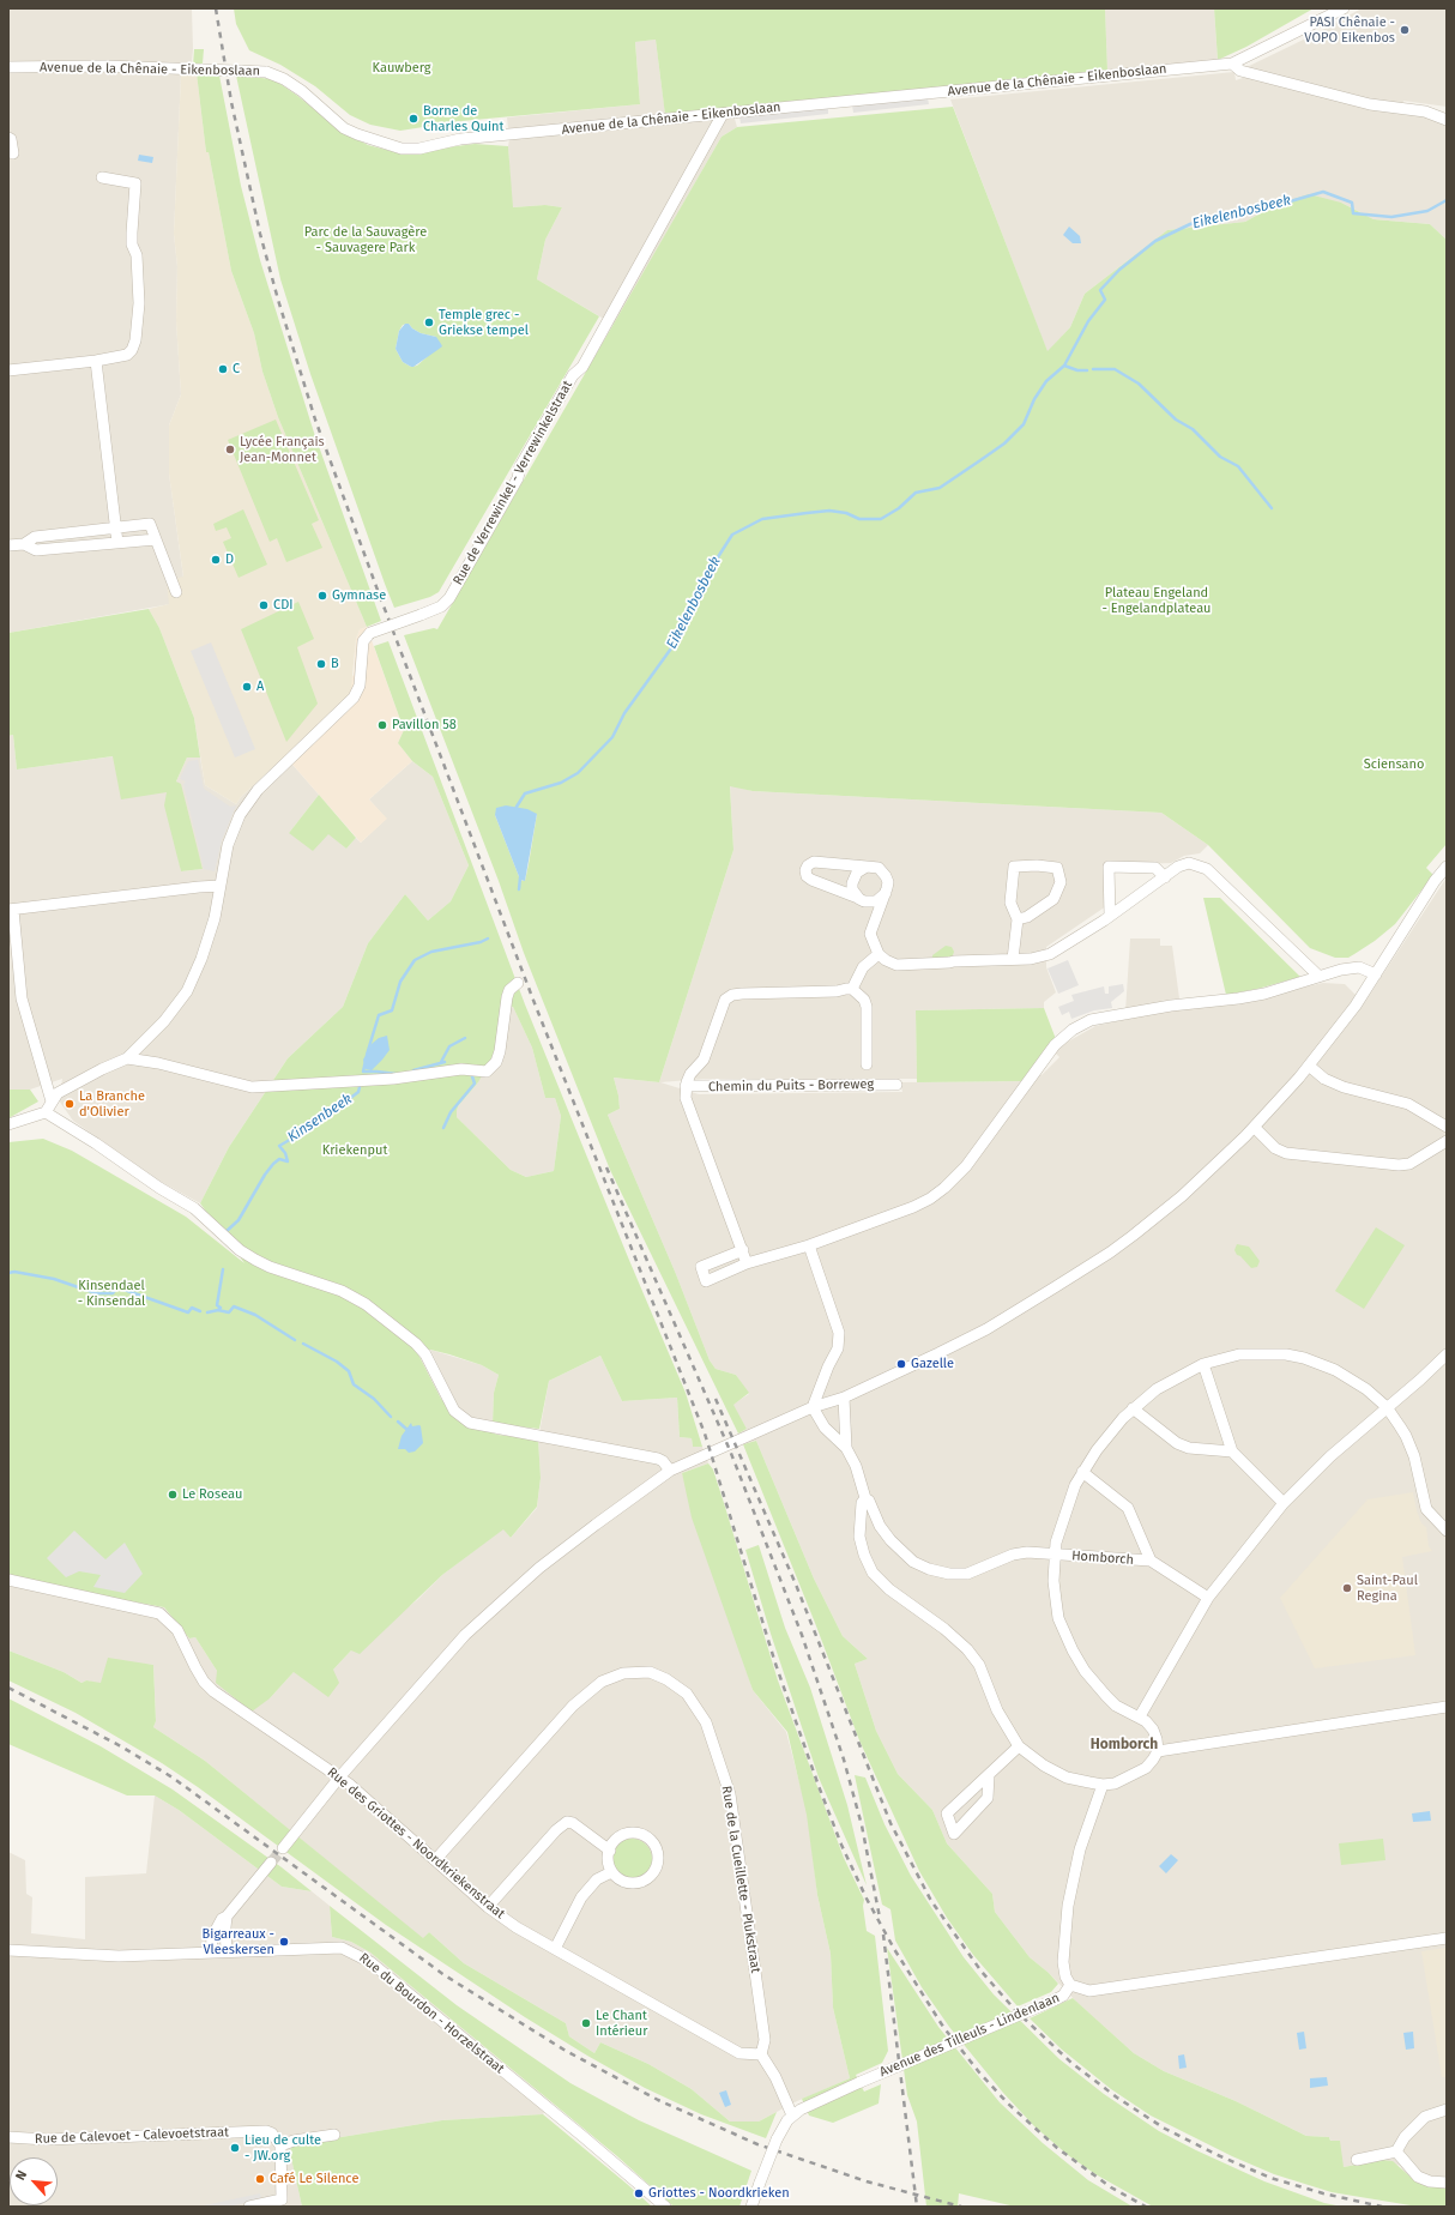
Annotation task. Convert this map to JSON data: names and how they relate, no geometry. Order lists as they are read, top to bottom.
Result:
{
  "streets": {
    "street": [
      "Avenue de la Chênaie - Eikenboslaan",
      "Rue de Verrewinkel - Verrewinkelstraat",
      "Chemin du Puits - Borreweg",
      "Homborch",
      "Rue des Griottes - Noordkriekenstraat",
      "Rue de la Cueillette - Plukstraat",
      "Rue du Bourdon - Horzelstraat",
      "Avenue des Tilleuls - Lindenlaan",
      "Rue de Calevoet - Calevoetstraat"
    ]
  },
  "crossings": [
    ["Avenue de la Chênaie - Eikenboslaan", "Rue de Verrewinkel - Verrewinkelstraat"],
    ["Rue des Griottes - Noordkriekenstraat", "Rue de la Cueillette - Plukstraat"]
  ],
  "districts": ["Homborch"],
  "water": ["Eikelenbosbeek", "Kinsenbeek"],
  "parks": [
    "Kauwberg",
    "Parc de la Sauvagère - Sauvagere Park",
    "Plateau Engeland - Engelandplateau",
    "Sciensano",
    "Kriekenput",
    "Kinsendael - Kinsendal"
  ],
  "places": [
    "PASI Chênaie - VOPO Eikenbos",
    "Borne de Charles Quint",
    "Temple grec - Griekse tempel",
    "C",
    "Lycée Français Jean-Monnet",
    "D",
    "Gymnase",
    "CDI",
    "B",
    "A",
    "Pavillon 58",
    "La Branche d'Olivier",
    "Gazelle",
    "Le Roseau",
    "Saint-Paul Regina",
    "Bigarreaux - Vleeskersen",
    "Le Chant Intérieur",
    "Lieu de culte - JW.org",
    "Café Le Silence",
    "Griottes - Noordkrieken"
  ],
  "north": "top left"
}
